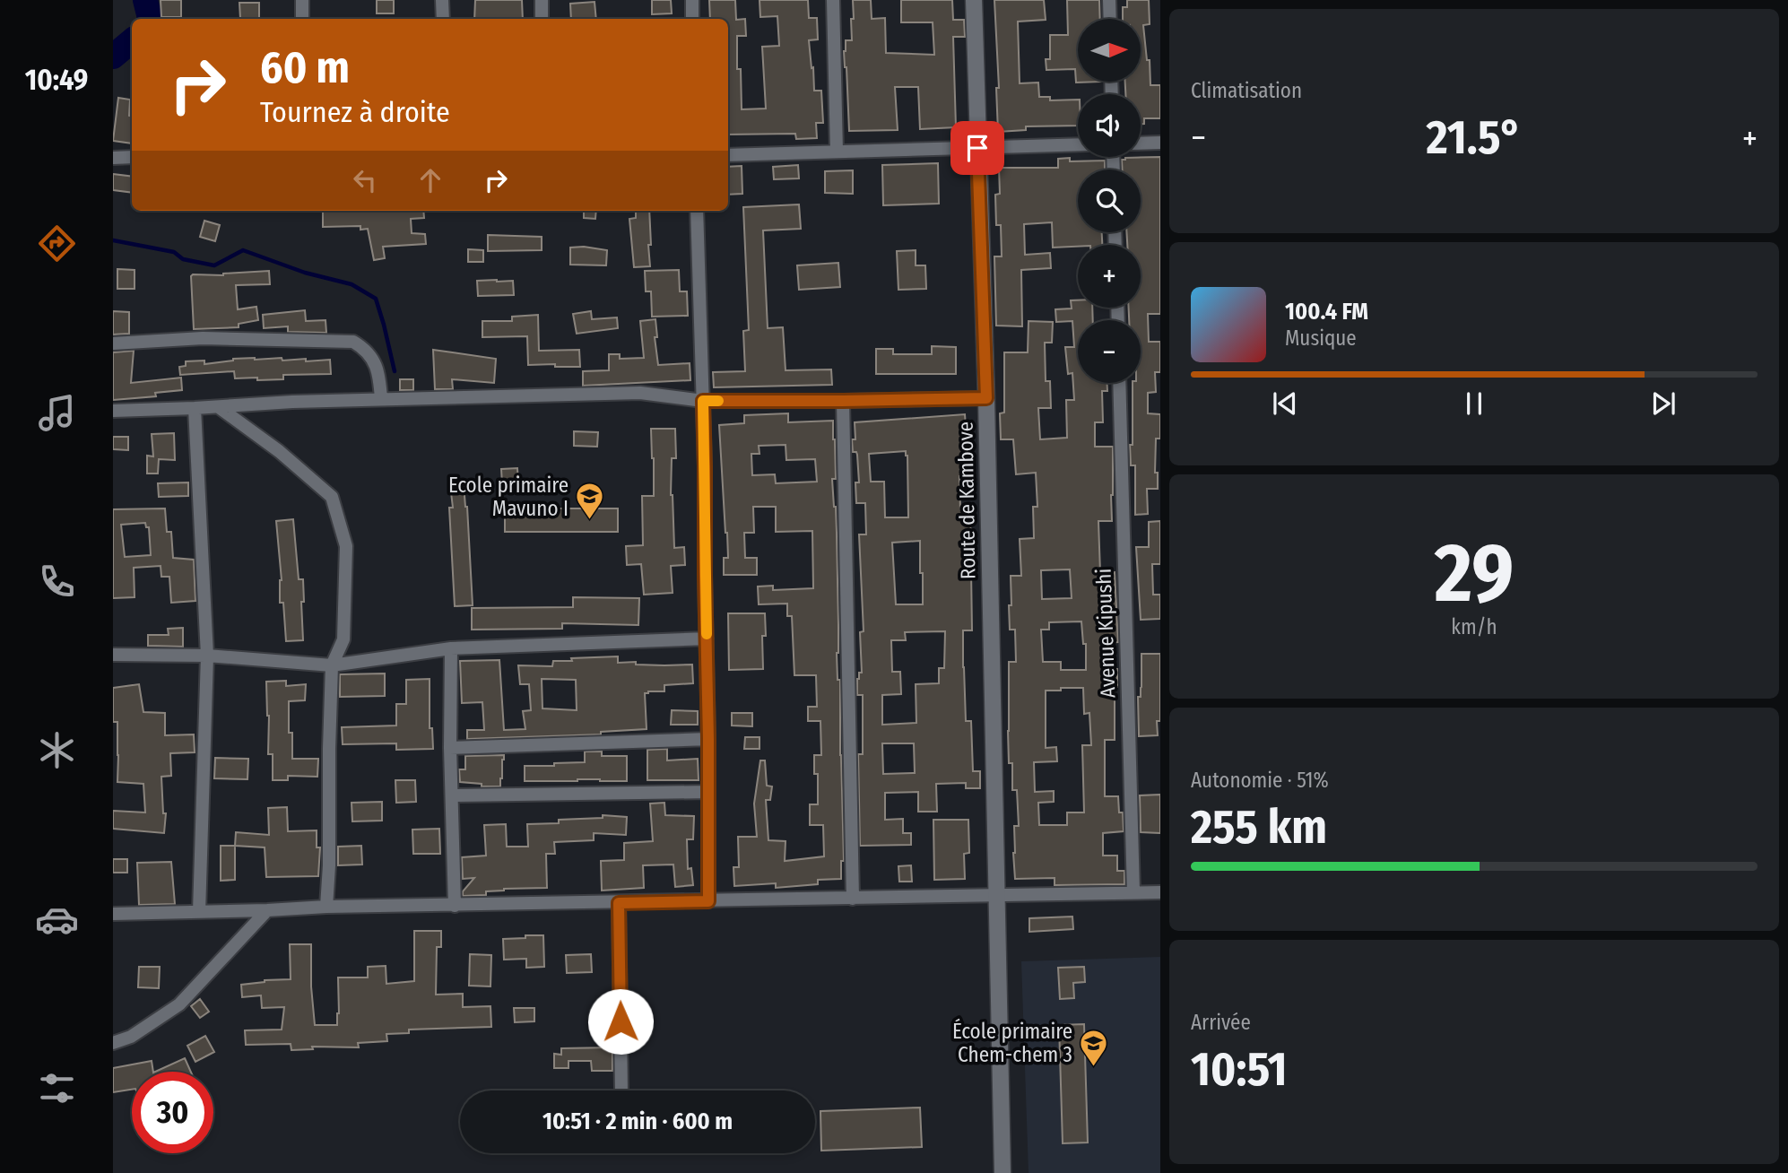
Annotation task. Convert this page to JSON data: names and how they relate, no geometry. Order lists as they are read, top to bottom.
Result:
{
  "streets": {
    "street": ["Route de Kambove", "Avenue Kipushi"]
  },
  "places": {
    "school or university": ["Ecole primaire Mavuno I", "École primaire Chem-chem 3"]
  },
  "north": "right",
  "page": {
    "tabs": "10:49",
    "tile": [
      "Climatisation",
      ["29", "km/h"],
      ["Autonomie · 51%", "255 km"],
      ["Arrivée", "10:51"]
    ],
    "map_buttons": ["+", "−"],
    "turn": ["60 m", "Tournez à droite"],
    "heat": ["−", "21.5°", "+"],
    "song": ["100.4 FM", "Musique"],
    "limit": "30",
    "trip": "10:51 · 2 min · 600 m"
  }
}
